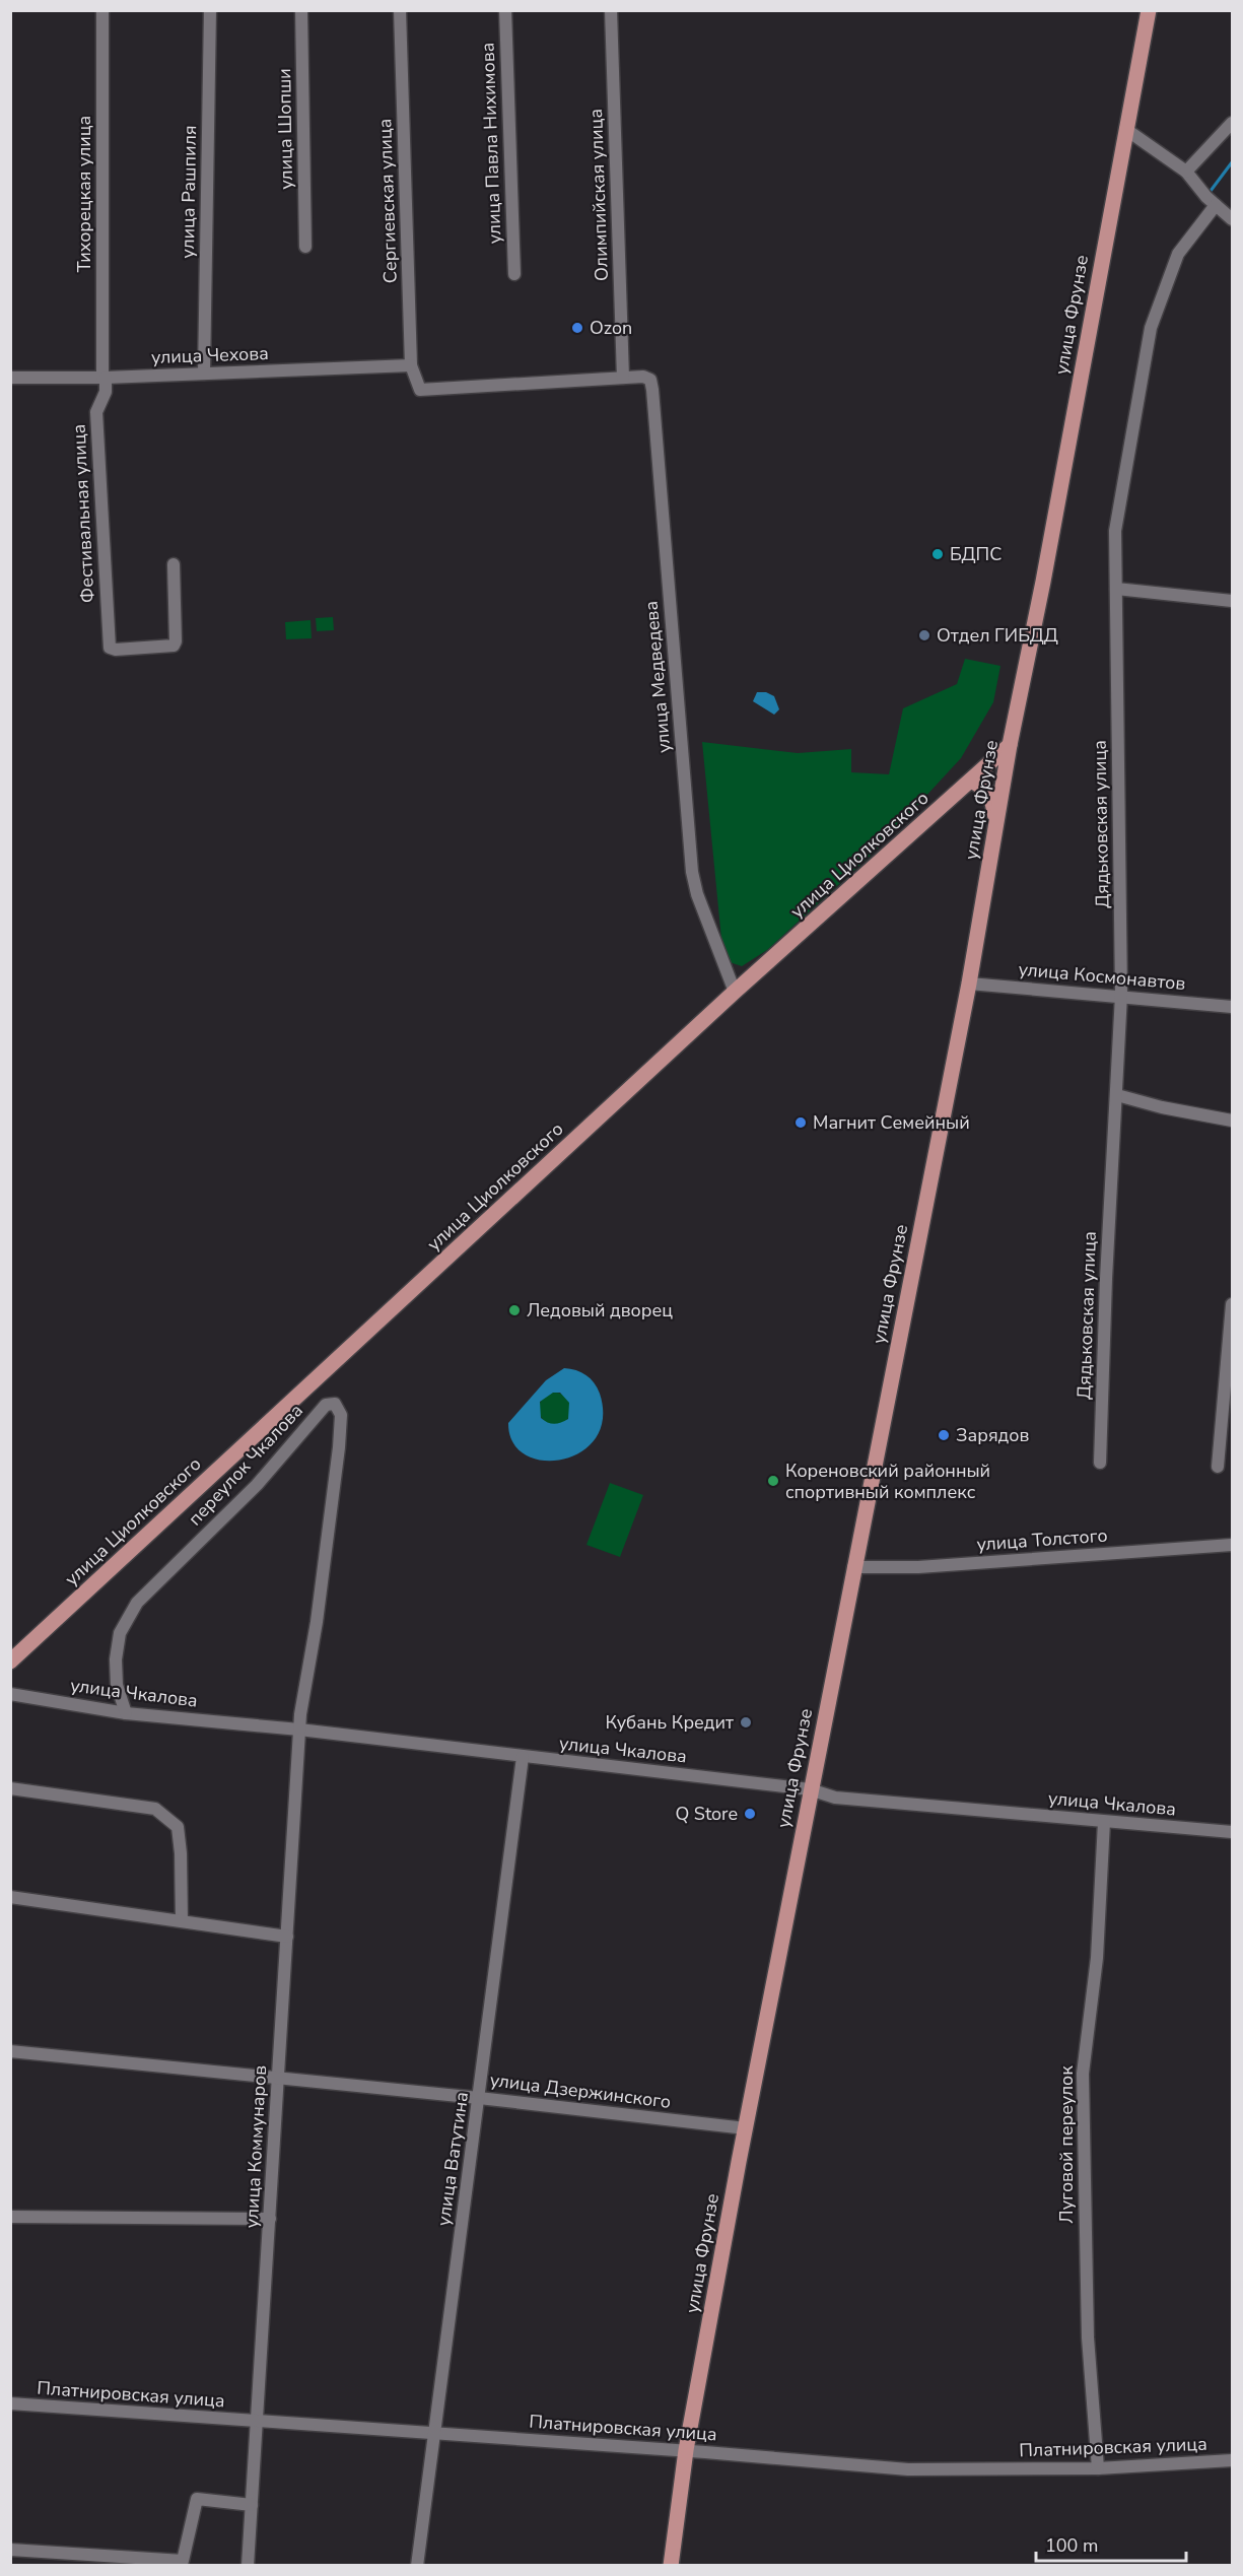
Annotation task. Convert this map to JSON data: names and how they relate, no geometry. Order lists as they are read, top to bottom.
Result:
{
  "streets": {
    "main road": ["улица Фрунзе", "улица Циолковского"],
    "street": [
      "улица Шопши",
      "улица Павла Нихимова",
      "улица Рашпиля",
      "Тихорецкая улица",
      "Олимпийская улица",
      "Сергиевская улица",
      "улица Чехова",
      "Фестивальная улица",
      "улица Медведева",
      "Дядьковская улица",
      "улица Космонавтов",
      "переулок Чкалова",
      "улица Толстого",
      "улица Чкалова",
      "улица Дзержинского",
      "Луговой переулок",
      "улица Коммунаров",
      "улица Ватутина",
      "Платнировская улица"
    ]
  },
  "crossings": [
    ["улица Рашпиля", "улица Чехова"],
    ["Тихорецкая улица", "улица Чехова"],
    ["Тихорецкая улица", "Фестивальная улица"],
    ["Олимпийская улица", "Сергиевская улица"],
    ["Олимпийская улица", "улица Медведева"],
    ["Сергиевская улица", "улица Чехова"],
    ["Сергиевская улица", "улица Медведева"],
    ["улица Фрунзе", "улица Циолковского"],
    ["улица Фрунзе", "улица Космонавтов"],
    ["улица Фрунзе", "улица Толстого"],
    ["улица Фрунзе", "улица Чкалова"],
    ["улица Фрунзе", "улица Дзержинского"],
    ["улица Фрунзе", "Платнировская улица"],
    ["улица Чехова", "Фестивальная улица"],
    ["улица Медведева", "улица Циолковского"],
    ["Дядьковская улица", "улица Космонавтов"],
    ["переулок Чкалова", "улица Чкалова"],
    ["переулок Чкалова", "улица Коммунаров"],
    ["улица Чкалова", "Луговой переулок"],
    ["улица Чкалова", "улица Коммунаров"],
    ["улица Чкалова", "улица Ватутина"],
    ["улица Дзержинского", "улица Коммунаров"],
    ["улица Дзержинского", "улица Ватутина"],
    ["Луговой переулок", "Платнировская улица"],
    ["улица Коммунаров", "Платнировская улица"],
    ["улица Ватутина", "Платнировская улица"]
  ],
  "places": [
    "Ozon",
    "БДПС",
    "Отдел ГИБДД",
    "Магнит Семейный",
    "Ледовый дворец",
    "Зарядов",
    "Кореновский районный спортивный комплекс",
    "Кубань Кредит",
    "Q Store"
  ],
  "scale_bar": "100 m"
}
